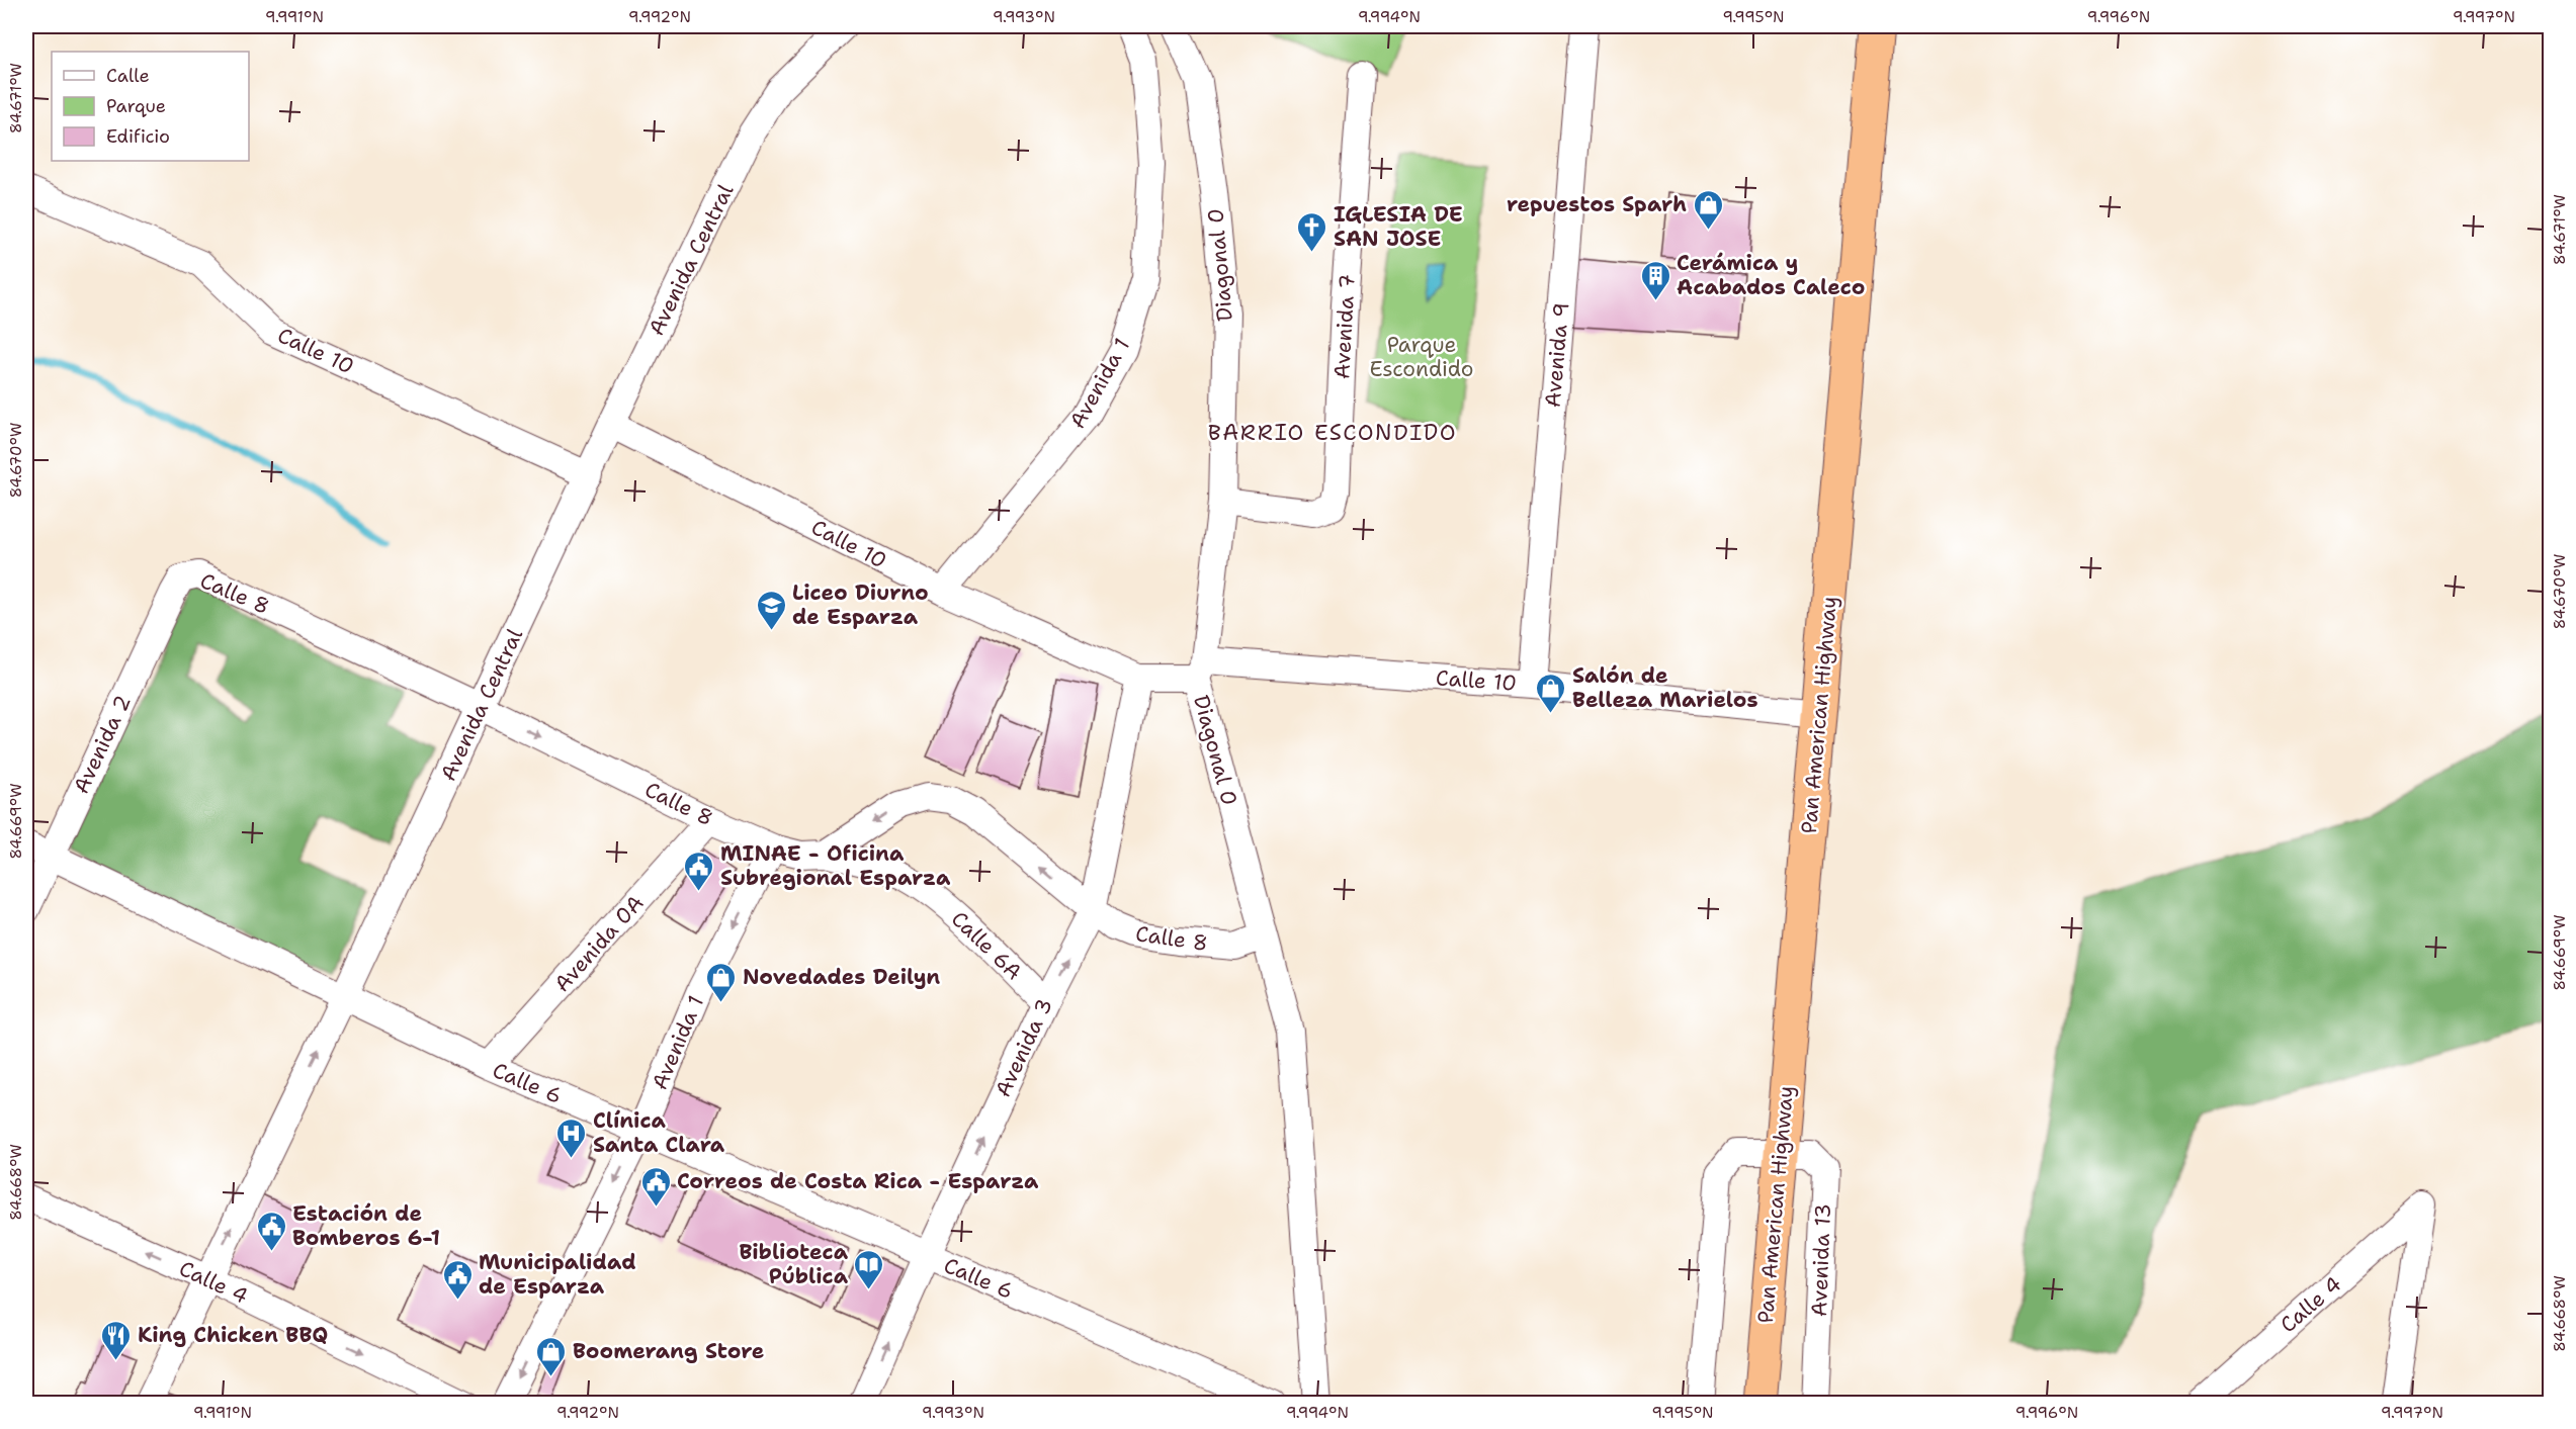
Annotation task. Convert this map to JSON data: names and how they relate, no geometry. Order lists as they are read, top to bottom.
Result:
{
  "streets": {
    "highway": ["Pan American Highway"],
    "street": [
      "Avenida Central",
      "Diagonal 0",
      "Avenida 7",
      "Calle 10",
      "Avenida 9",
      "Avenida 1",
      "Calle 8",
      "Avenida 2",
      "Avenida 0A",
      "Calle 6A",
      "Avenida 3",
      "Calle 6",
      "Avenida 13",
      "Calle 4"
    ]
  },
  "crossings": [
    ["Avenida Central", "Calle 10"],
    ["Avenida Central", "Calle 8"],
    ["Avenida Central", "Calle 6"],
    ["Avenida Central", "Calle 4"],
    ["Diagonal 0", "Avenida 7"],
    ["Diagonal 0", "Calle 10"],
    ["Diagonal 0", "Calle 8"],
    ["Calle 10", "Avenida 9"],
    ["Calle 10", "Avenida 1"],
    ["Calle 10", "Pan American Highway"],
    ["Calle 10", "Avenida 3"],
    ["Avenida 1", "Calle 8"],
    ["Avenida 1", "Calle 6"],
    ["Calle 8", "Avenida 2"],
    ["Calle 8", "Avenida 0A"],
    ["Calle 8", "Calle 6A"],
    ["Calle 8", "Avenida 3"],
    ["Pan American Highway", "Avenida 13"],
    ["Avenida 2", "Calle 6"],
    ["Avenida 0A", "Calle 6"],
    ["Calle 6A", "Avenida 3"],
    ["Avenida 3", "Calle 6"]
  ],
  "one_way": ["Avenida 1", "Avenida 3"],
  "districts": ["BARRIO ESCONDIDO"],
  "parks": ["Parque Escondido"],
  "places": {
    "shop": [
      "repuestos Sparh",
      "Salón de Belleza Marielos",
      "Novedades Deilyn",
      "Boomerang Store"
    ],
    "church": ["IGLESIA DE SAN JOSE"],
    "building": ["Cerámica y Acabados Caleco"],
    "school or university": ["Liceo Diurno de Esparza"],
    "public building": [
      "MINAE - Oficina Subregional Esparza",
      "Correos de Costa Rica - Esparza",
      "Estación de Bomberos 6-1",
      "Municipalidad de Esparza"
    ],
    "hospital": ["Clínica Santa Clara"],
    "library": ["Biblioteca Pública"],
    "restaurant": ["King Chicken BBQ"]
  },
  "legend": ["Calle", "Parque", "Edificio"],
  "coordinates": [
    "9.991°N",
    "9.992°N",
    "9.993°N",
    "9.994°N",
    "9.995°N",
    "9.996°N",
    "9.997°N",
    "84.671°W",
    "84.670°W",
    "84.669°W",
    "84.668°W"
  ]
}
